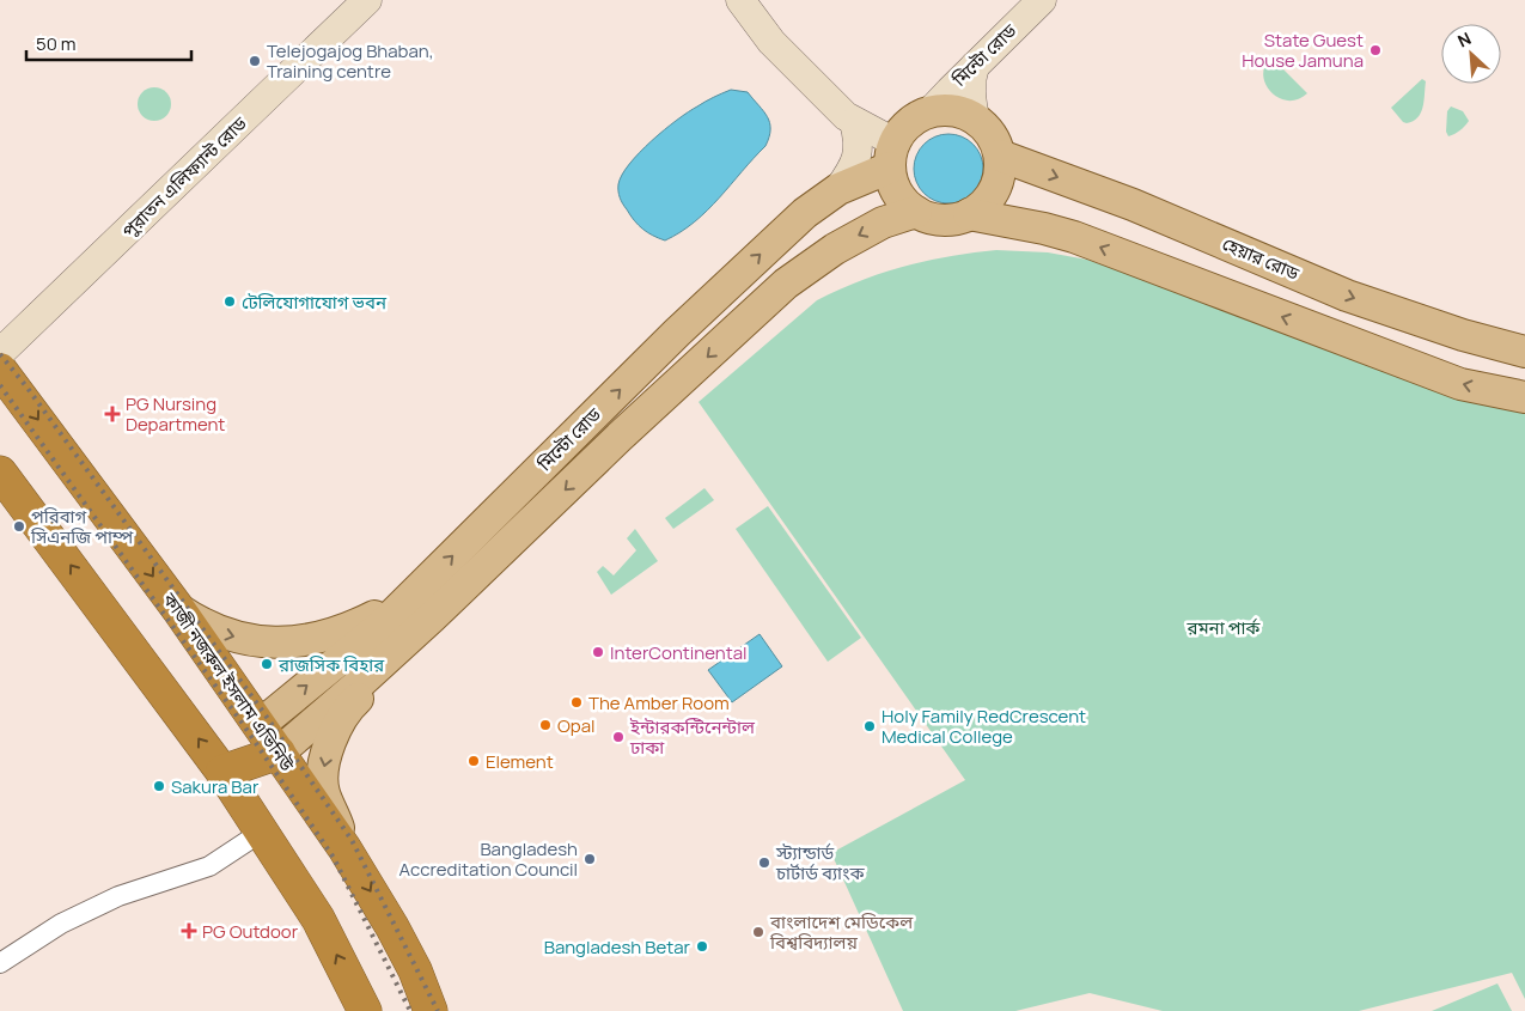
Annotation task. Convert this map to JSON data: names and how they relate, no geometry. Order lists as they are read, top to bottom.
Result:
{
  "streets": {
    "highway": ["কাজী নজরুল ইসলাম এভিনিউ"],
    "main road": ["মিন্টো রোড", "হেয়ার রোড"],
    "street": ["পুরাতন এলিফ্যান্ট রোড"]
  },
  "crossings": [
    ["মিন্টো রোড", "হেয়ার রোড"],
    ["মিন্টো রোড", "কাজী নজরুল ইসলাম এভিনিউ"]
  ],
  "parks": ["রমনা পার্ক"],
  "places": {
    "other": [
      "State Guest House Jamuna",
      "Telejogajog Bhaban, Training centre",
      "টেলিযোগাযোগ ভবন",
      "পরিবাগ সিএনজি পাম্প",
      "InterContinental",
      "রাজসিক বিহার",
      "The Amber Room",
      "Opal",
      "Holy Family RedCrescent Medical College",
      "ইন্টারকন্টিনেন্টাল ঢাকা",
      "Element",
      "Sakura Bar",
      "Bangladesh Accreditation Council",
      "স্ট্যান্ডার্ড চার্টার্ড ব্যাংক",
      "বাংলাদেশ মেডিকেল বিশ্ববিদ্যালয়",
      "Bangladesh Betar"
    ],
    "health": ["PG Nursing Department", "PG Outdoor"]
  },
  "scale_bar": "50 m",
  "north": "top left"
}
